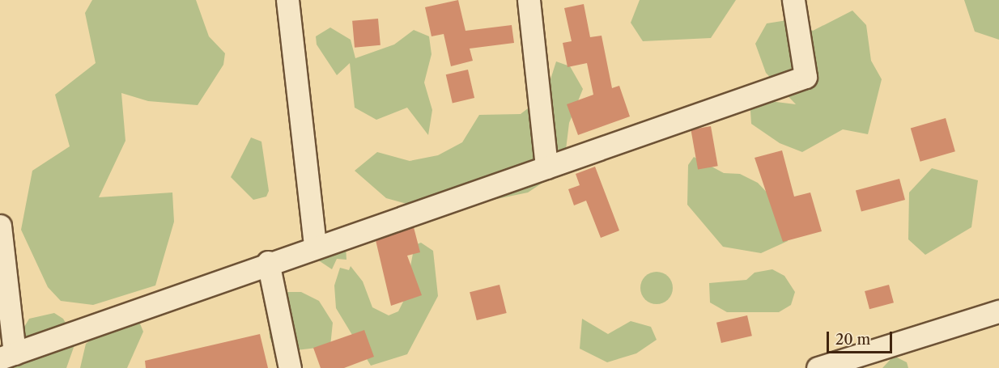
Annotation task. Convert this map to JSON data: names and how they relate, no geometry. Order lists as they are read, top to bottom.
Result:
{
  "scale_bar": "20 m"
}
